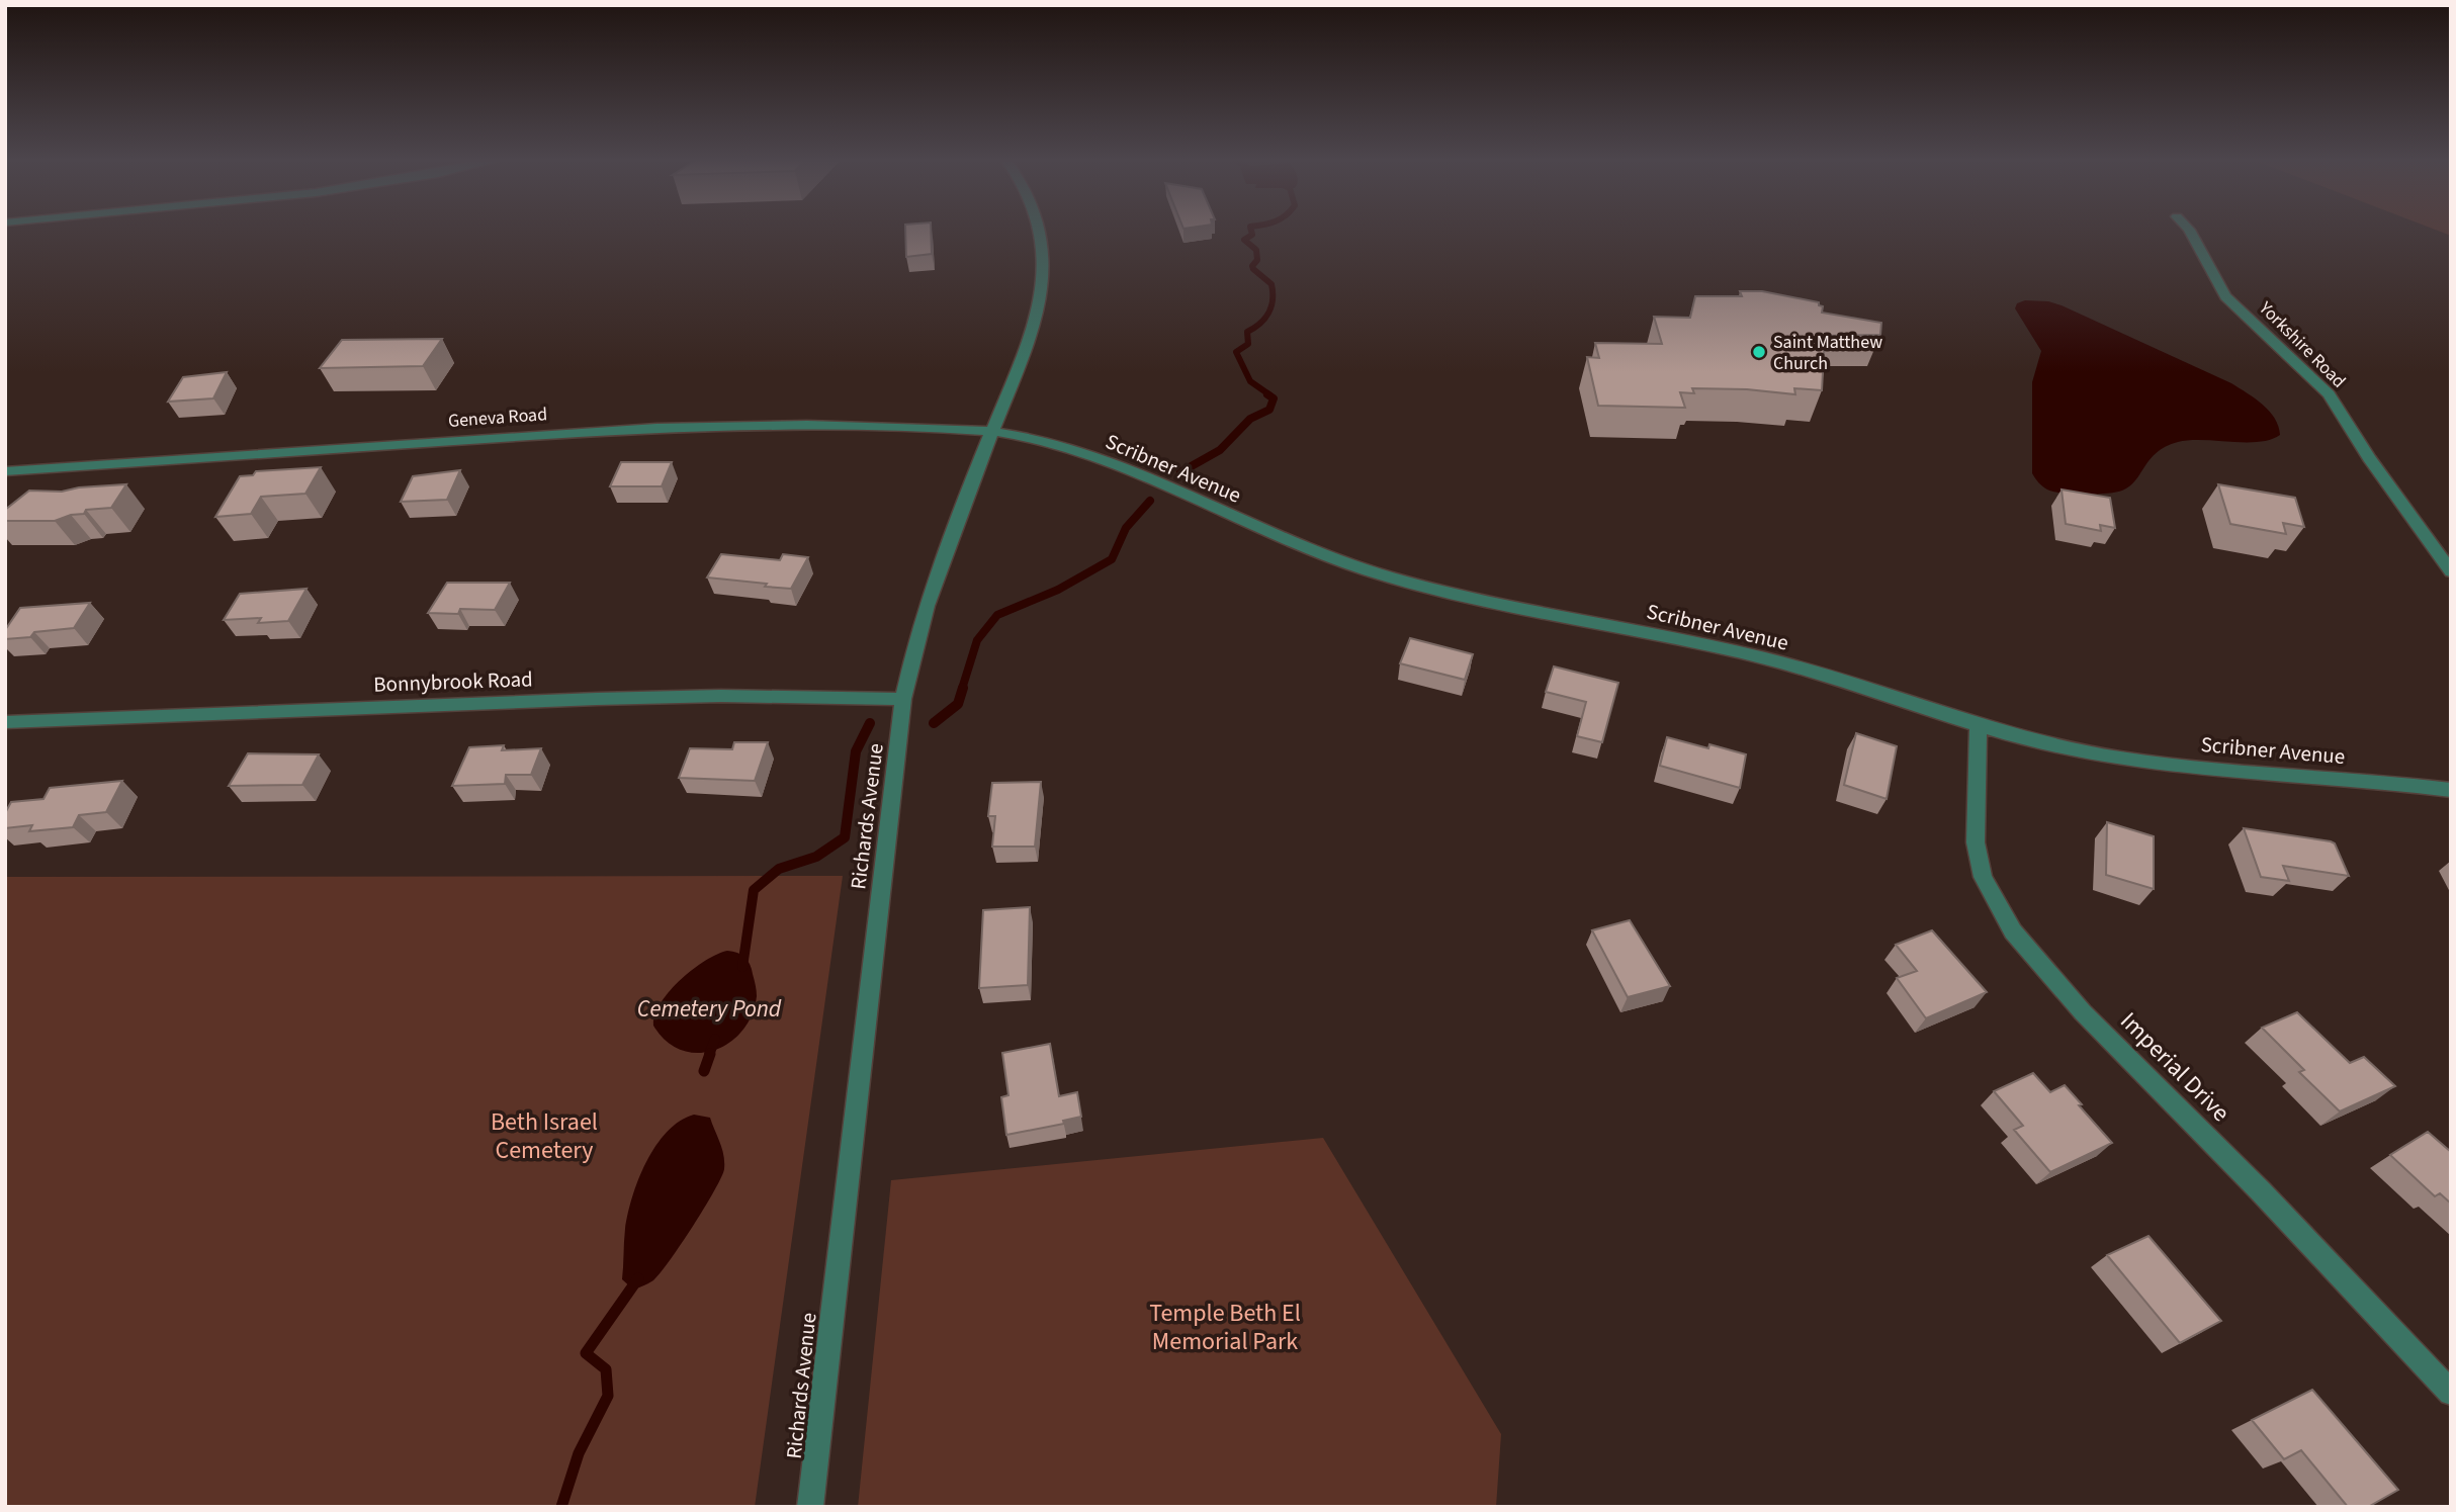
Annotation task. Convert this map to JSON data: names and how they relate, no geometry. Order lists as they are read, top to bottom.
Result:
{
  "streets": {
    "street": [
      "Yorkshire Road",
      "Geneva Road",
      "Scribner Avenue",
      "Bonnybrook Road",
      "Richards Avenue",
      "Imperial Drive"
    ]
  },
  "crossings": [
    ["Geneva Road", "Scribner Avenue"],
    ["Geneva Road", "Richards Avenue"],
    ["Scribner Avenue", "Richards Avenue"],
    ["Scribner Avenue", "Imperial Drive"],
    ["Bonnybrook Road", "Richards Avenue"]
  ],
  "water": ["Cemetery Pond"],
  "parks": ["Beth Israel Cemetery", "Temple Beth El Memorial Park"],
  "places": ["Saint Matthew Church"]
}
